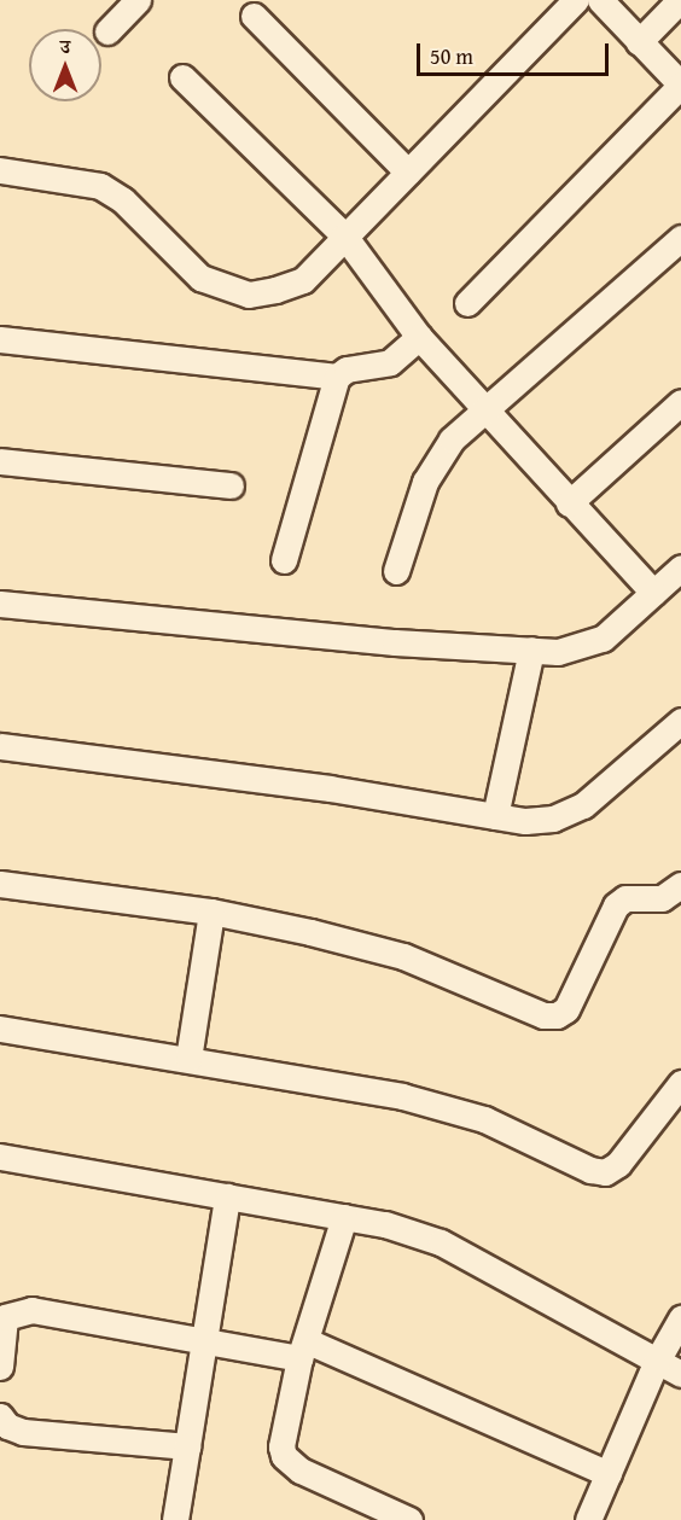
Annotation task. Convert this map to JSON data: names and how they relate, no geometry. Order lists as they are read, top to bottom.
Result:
{
  "scale_bar": "50 m",
  "north": "top"
}
